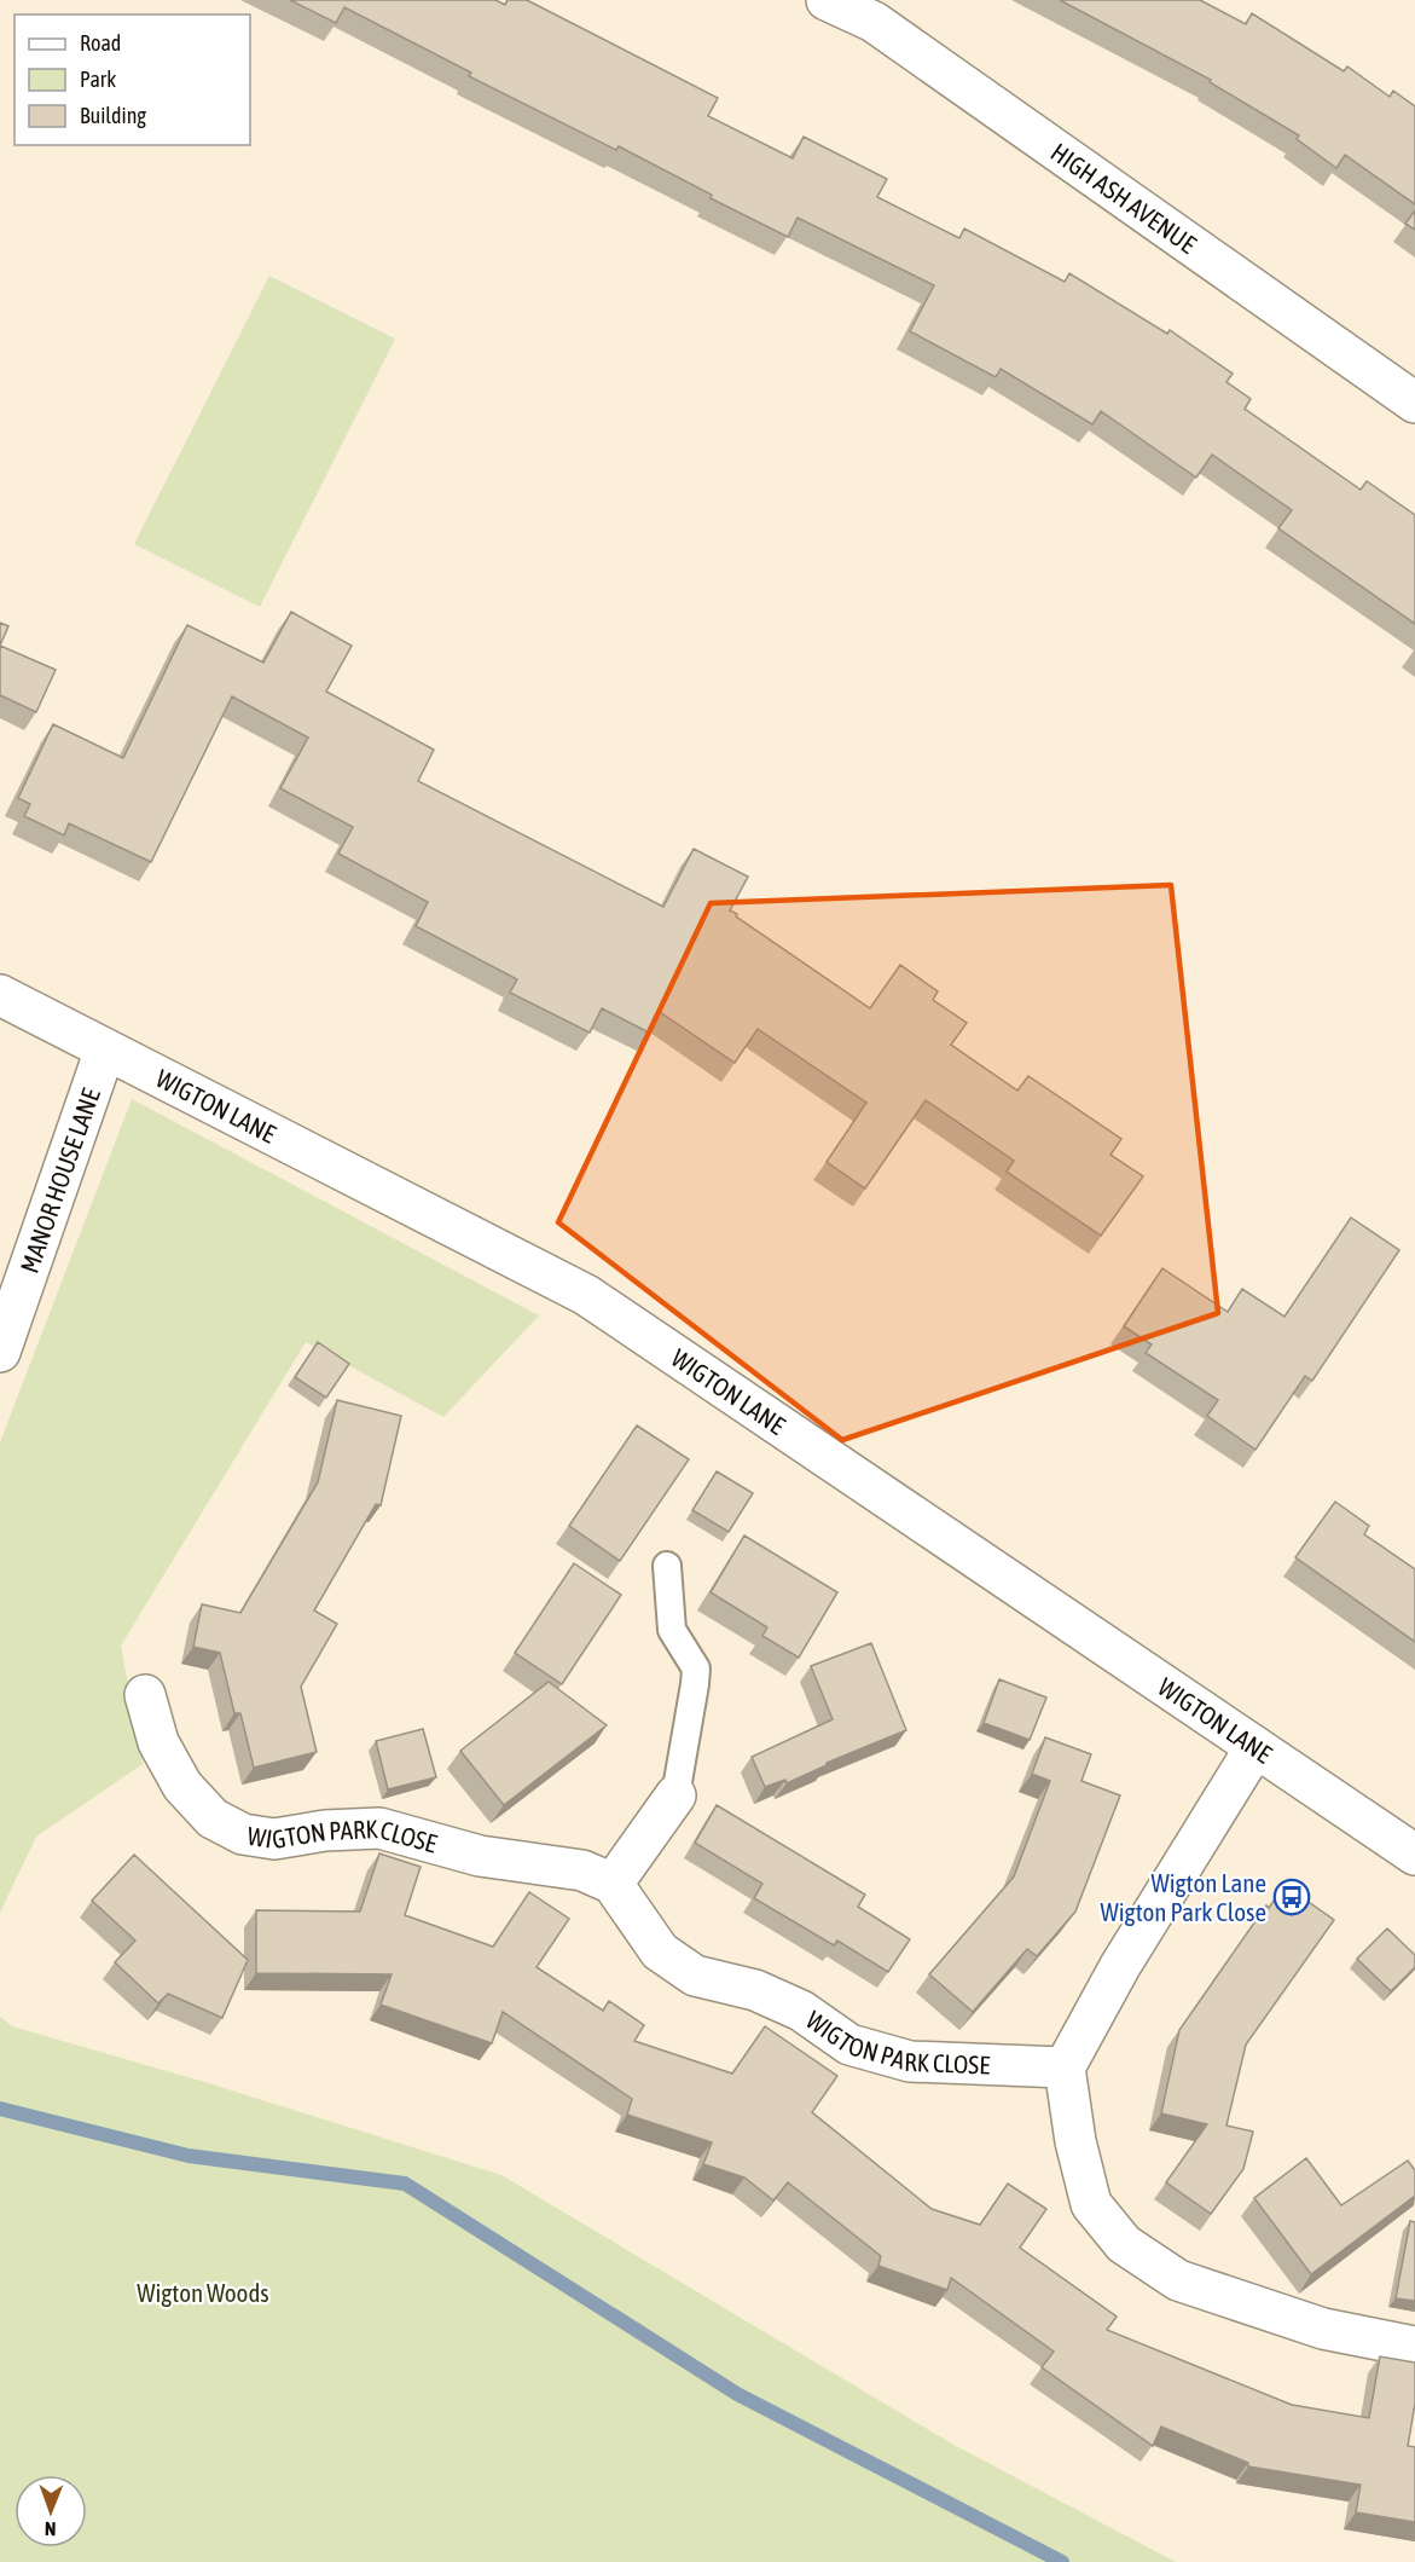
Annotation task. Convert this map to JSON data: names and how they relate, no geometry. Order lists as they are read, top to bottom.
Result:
{
  "streets": {
    "street": [
      "HIGH ASH AVENUE",
      "WIGTON LANE",
      "MANOR HOUSE LANE",
      "WIGTON PARK CLOSE"
    ]
  },
  "crossings": [
    ["WIGTON LANE", "MANOR HOUSE LANE"]
  ],
  "parks": ["Wigton Woods"],
  "places": {
    "bus stop": ["Wigton Lane Wigton Park Close"]
  },
  "legend": ["Road", "Park", "Building"],
  "north": "bottom"
}
